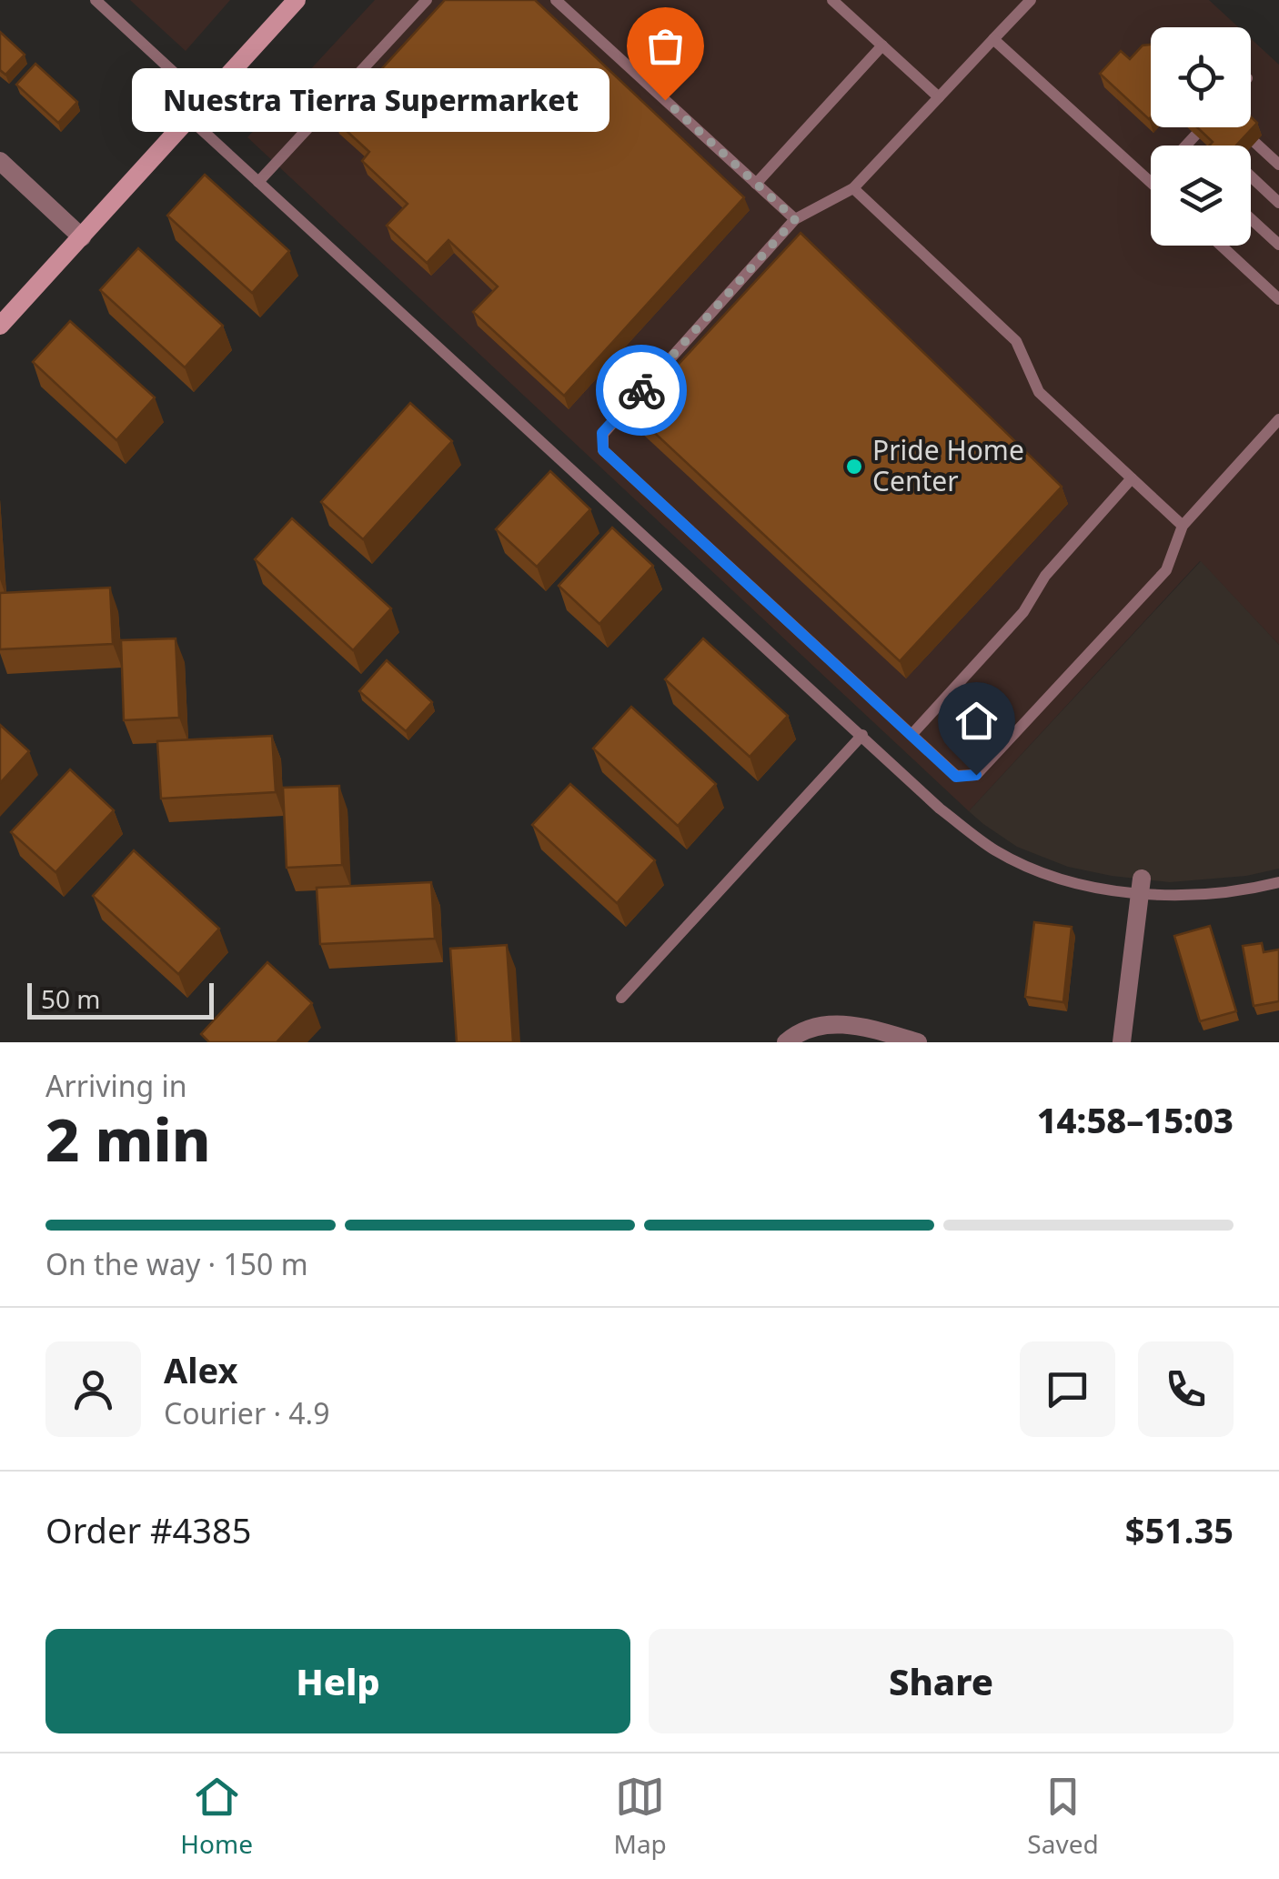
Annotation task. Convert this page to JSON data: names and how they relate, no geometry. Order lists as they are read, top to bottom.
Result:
{
  "places": ["Nuestra Tierra Supermarket", "Pride Home Center"],
  "scale_bar": "50 m",
  "page": {
    "bubble": "Nuestra Tierra Supermarket",
    "scale": "50 m",
    "heading": ["2 min", "Arriving in", "14:58–15:03"],
    "panel": [
      "Alex",
      "Courier · 4.9",
      "Order #4385",
      "$51.35"
    ],
    "bar": "On the way · 150 m",
    "buttons": ["Help", "Share"],
    "tabs": ["Home", "Map", "Saved"]
  }
}
